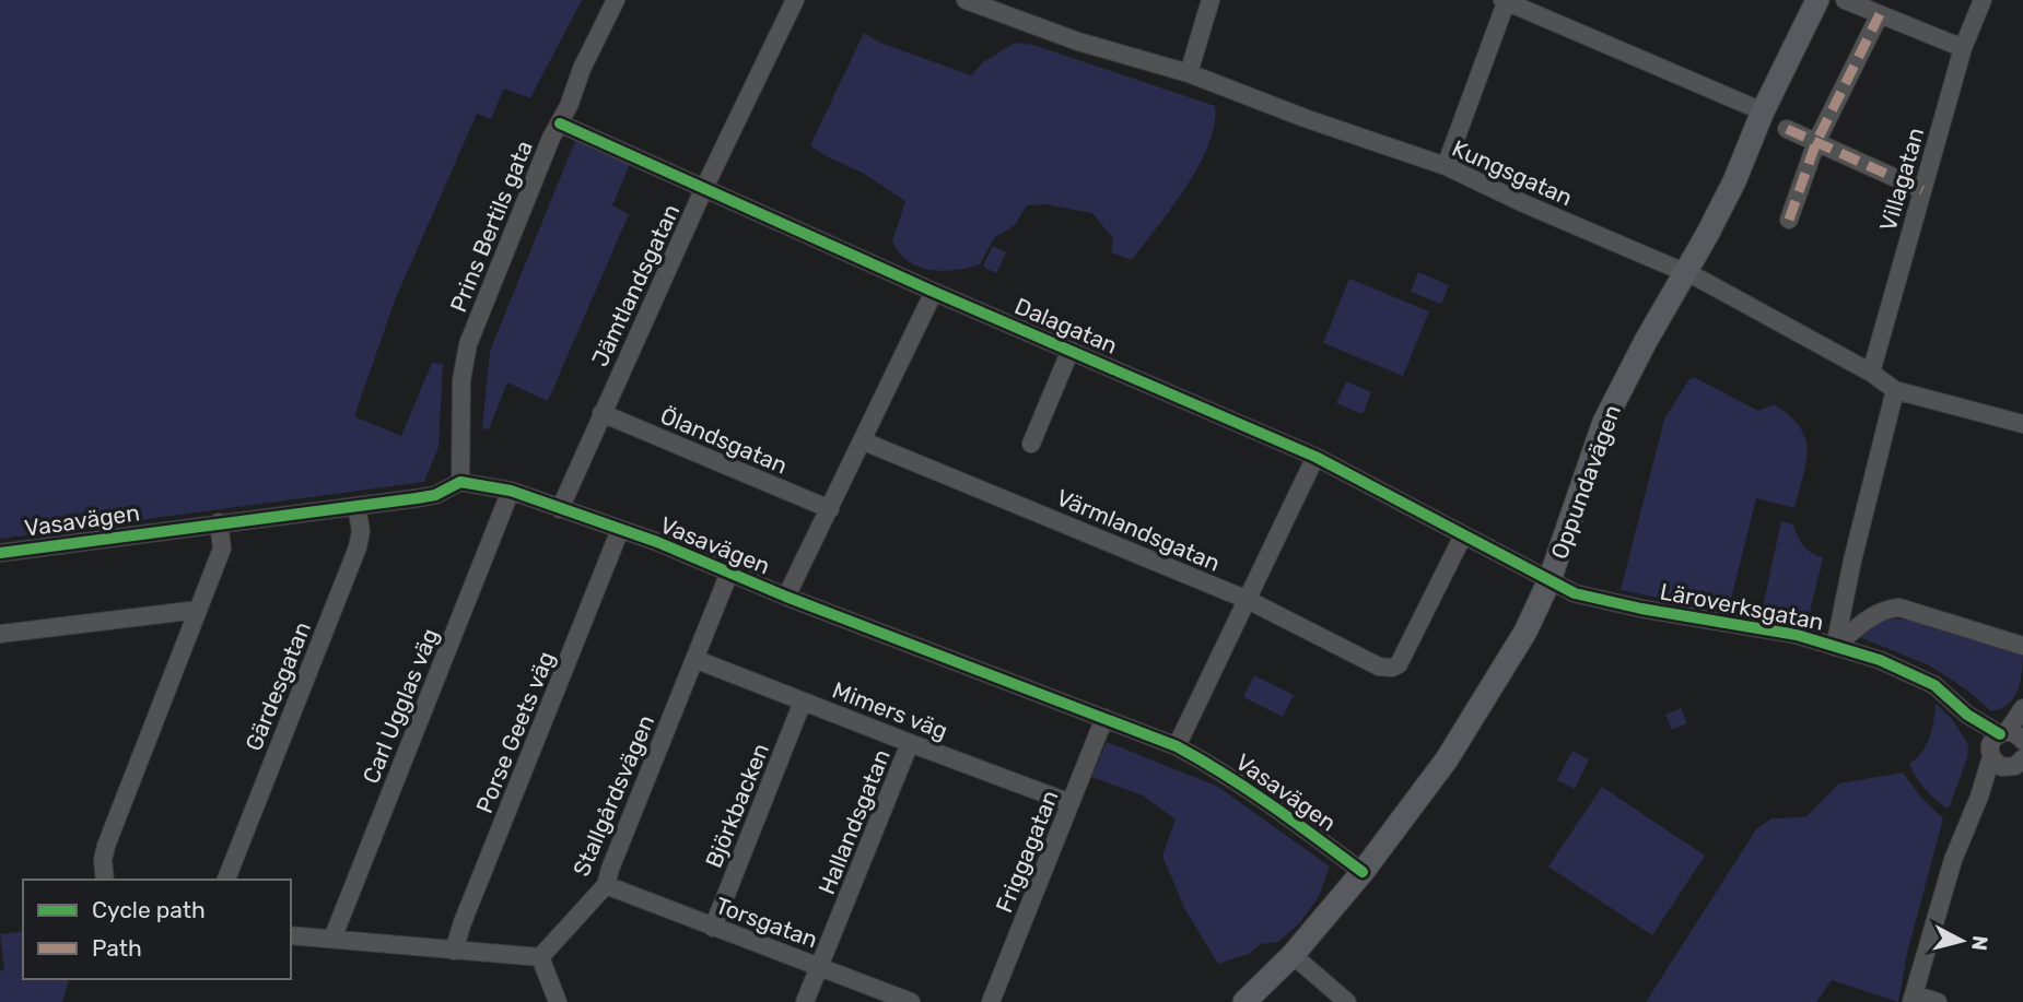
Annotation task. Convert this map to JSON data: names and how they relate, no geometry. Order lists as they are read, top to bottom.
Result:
{
  "streets": {
    "main road": ["Oppundavägen"],
    "street": [
      "Kungsgatan",
      "Villagatan",
      "Prins Bertils gata",
      "Jämtlandsgatan",
      "Dalagatan",
      "Ölandsgatan",
      "Vasavägen",
      "Värmlandsgatan",
      "Läroverksgatan",
      "Gärdesgatan",
      "Carl Ugglas väg",
      "Mimers väg",
      "Porse Geets väg",
      "Stallgårdsvägen",
      "Björkbacken",
      "Hallandsgatan",
      "Friggagatan",
      "Torsgatan"
    ]
  },
  "crossings": [
    ["Kungsgatan", "Villagatan"],
    ["Kungsgatan", "Oppundavägen"],
    ["Prins Bertils gata", "Dalagatan"],
    ["Prins Bertils gata", "Vasavägen"],
    ["Jämtlandsgatan", "Dalagatan"],
    ["Jämtlandsgatan", "Ölandsgatan"],
    ["Jämtlandsgatan", "Vasavägen"],
    ["Dalagatan", "Oppundavägen"],
    ["Dalagatan", "Värmlandsgatan"],
    ["Dalagatan", "Läroverksgatan"],
    ["Oppundavägen", "Vasavägen"],
    ["Oppundavägen", "Läroverksgatan"],
    ["Vasavägen", "Gärdesgatan"],
    ["Vasavägen", "Carl Ugglas väg"],
    ["Vasavägen", "Porse Geets väg"],
    ["Vasavägen", "Stallgårdsvägen"],
    ["Vasavägen", "Friggagatan"],
    ["Mimers väg", "Stallgårdsvägen"],
    ["Mimers väg", "Björkbacken"],
    ["Mimers väg", "Hallandsgatan"],
    ["Mimers väg", "Friggagatan"],
    ["Stallgårdsvägen", "Torsgatan"],
    ["Björkbacken", "Torsgatan"],
    ["Hallandsgatan", "Torsgatan"]
  ],
  "legend": ["Cycle path", "Path"],
  "north": "right"
}
